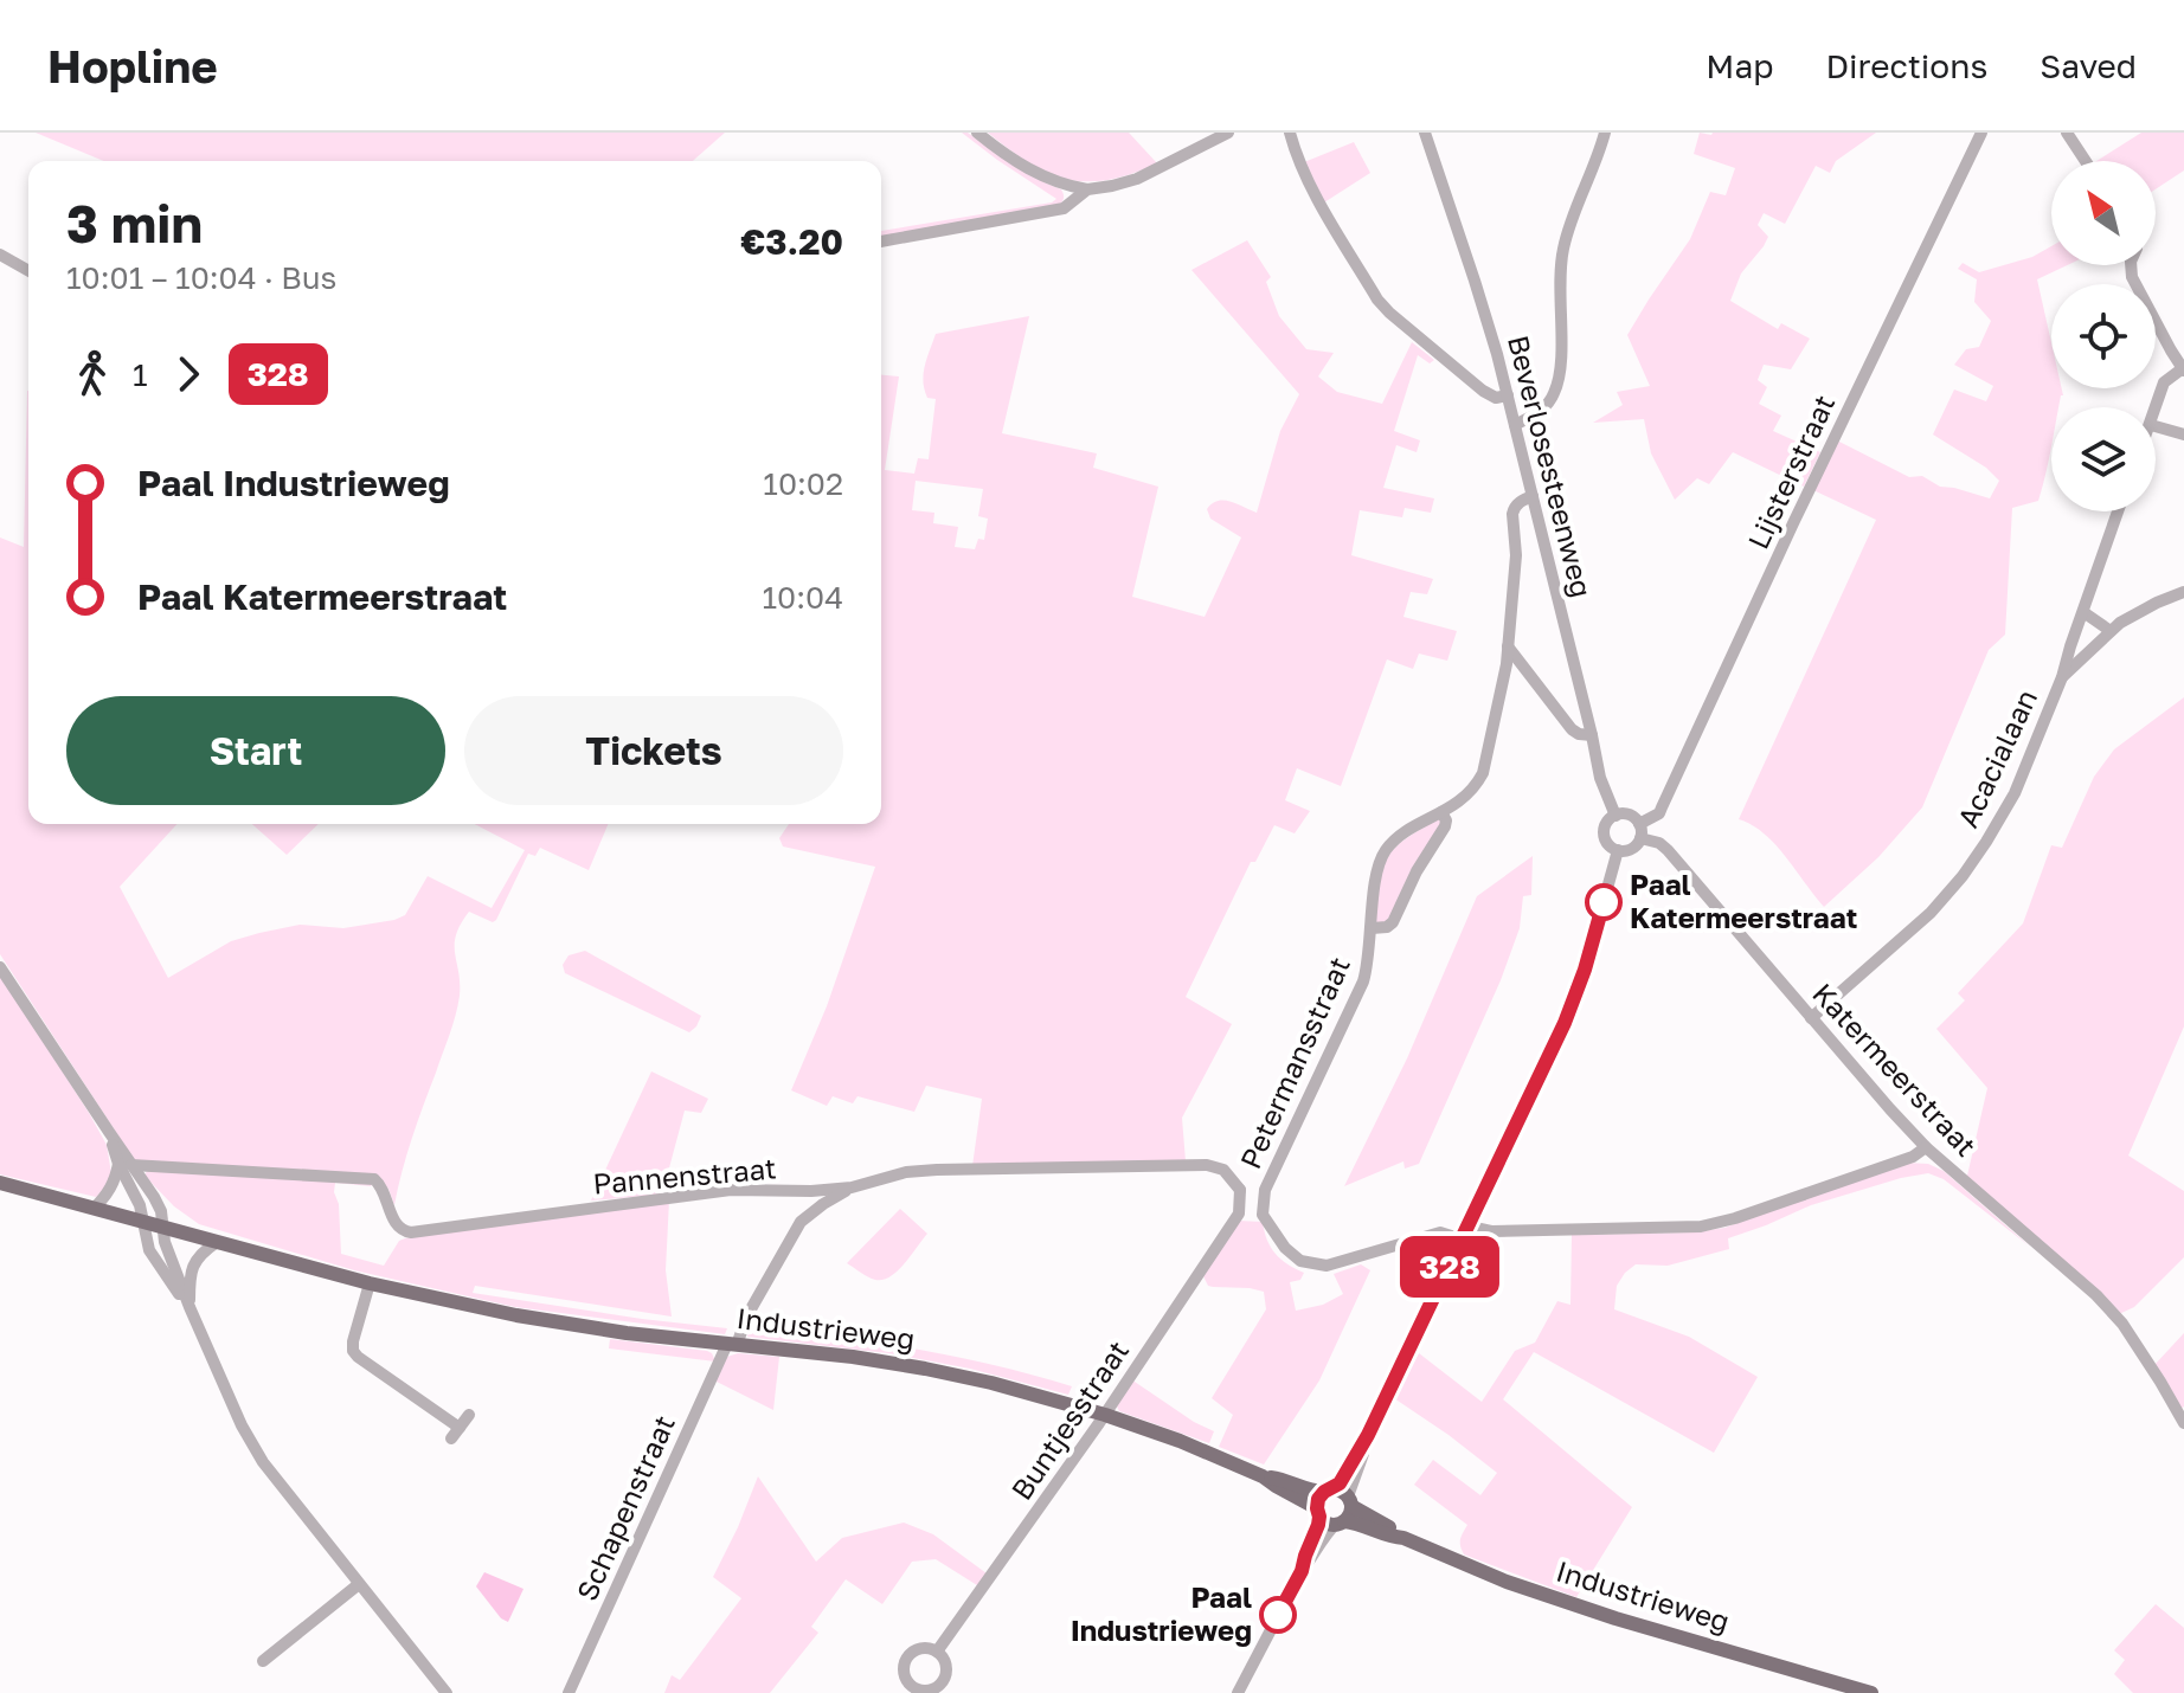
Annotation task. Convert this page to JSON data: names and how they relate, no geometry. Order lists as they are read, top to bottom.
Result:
{
  "streets": {
    "main road": ["Industrieweg"],
    "street": [
      "Beverlosesteenweg",
      "Lijsterstraat",
      "Acacialaan",
      "Petermansstraat",
      "Katermeerstraat",
      "Pannenstraat",
      "Buntjesstraat",
      "Schapenstraat"
    ]
  },
  "crossings": [
    ["Beverlosesteenweg", "Lijsterstraat"],
    ["Beverlosesteenweg", "Petermansstraat"],
    ["Beverlosesteenweg", "Katermeerstraat"],
    ["Beverlosesteenweg", "Industrieweg"],
    ["Lijsterstraat", "Katermeerstraat"],
    ["Acacialaan", "Katermeerstraat"],
    ["Pannenstraat", "Schapenstraat"],
    ["Industrieweg", "Buntjesstraat"],
    ["Industrieweg", "Schapenstraat"]
  ],
  "places": ["Paal Katermeerstraat", "Paal Industrieweg"],
  "lines": ["bus line 328"],
  "north": "top left",
  "page": {
    "header": "Hopline",
    "nav": ["Map", "Directions", "Saved"],
    "on_map": "328",
    "heading": ["3 min", "10:01 – 10:04 · Bus", "€3.20"],
    "legs": ["1", "328"],
    "list": [
      {
        "name": "Paal Industrieweg",
        "value": "10:02"
      },
      {
        "name": "Paal Katermeerstraat",
        "value": "10:04"
      }
    ],
    "buttons": ["Start", "Tickets"]
  }
}
